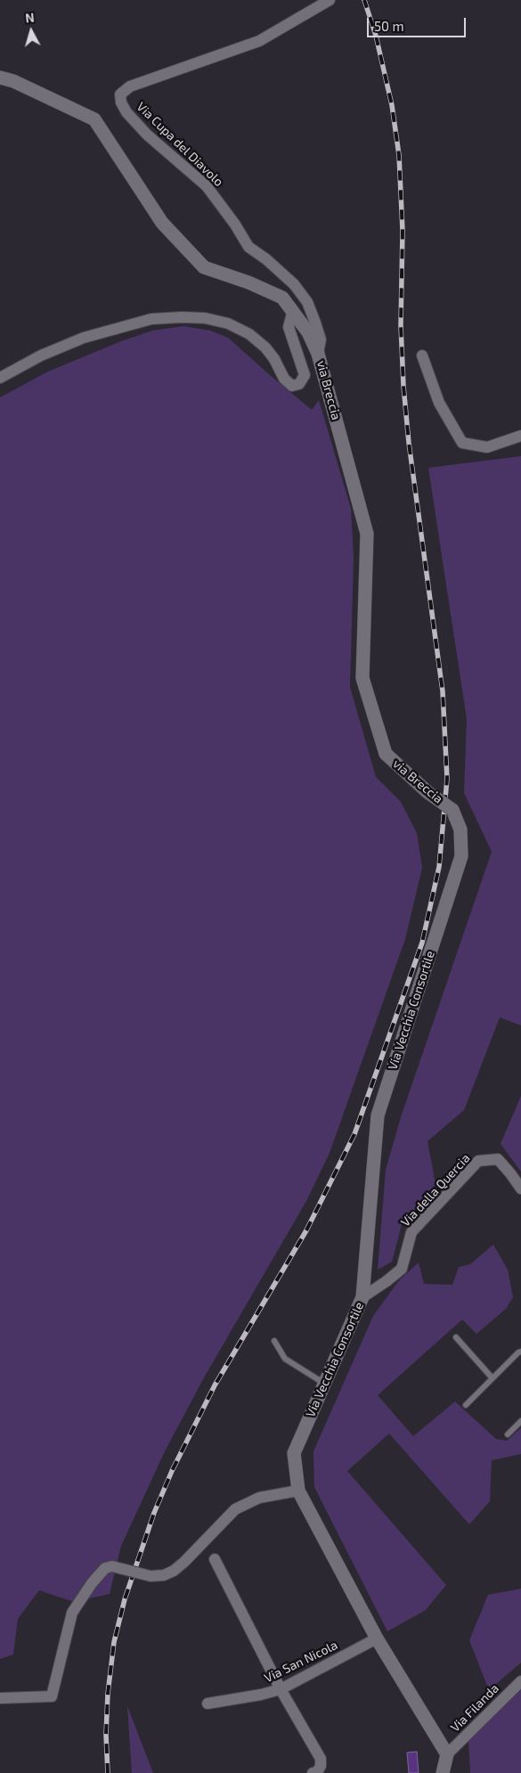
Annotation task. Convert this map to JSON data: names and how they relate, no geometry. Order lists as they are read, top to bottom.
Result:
{
  "streets": {
    "street": [
      "Via Cupa del Diavolo",
      "via Breccia",
      "Via Vecchia Consortile",
      "Via della Quercia",
      "Via San Nicola",
      "Via Filanda"
    ]
  },
  "crossings": [
    ["Via Cupa del Diavolo", "via Breccia"],
    ["via Breccia", "Via Vecchia Consortile"],
    ["Via Vecchia Consortile", "Via della Quercia"],
    ["Via Vecchia Consortile", "Via San Nicola"],
    ["Via Vecchia Consortile", "Via Filanda"]
  ],
  "scale_bar": "50 m",
  "north": "top"
}
